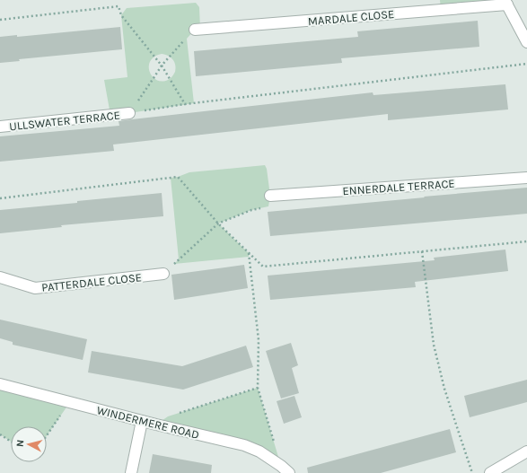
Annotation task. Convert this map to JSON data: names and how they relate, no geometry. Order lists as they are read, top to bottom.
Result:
{
  "streets": {
    "street": [
      "MARDALE CLOSE",
      "ULLSWATER TERRACE",
      "ENNERDALE TERRACE",
      "PATTERDALE CLOSE",
      "WINDERMERE ROAD"
    ]
  },
  "north": "left"
}
